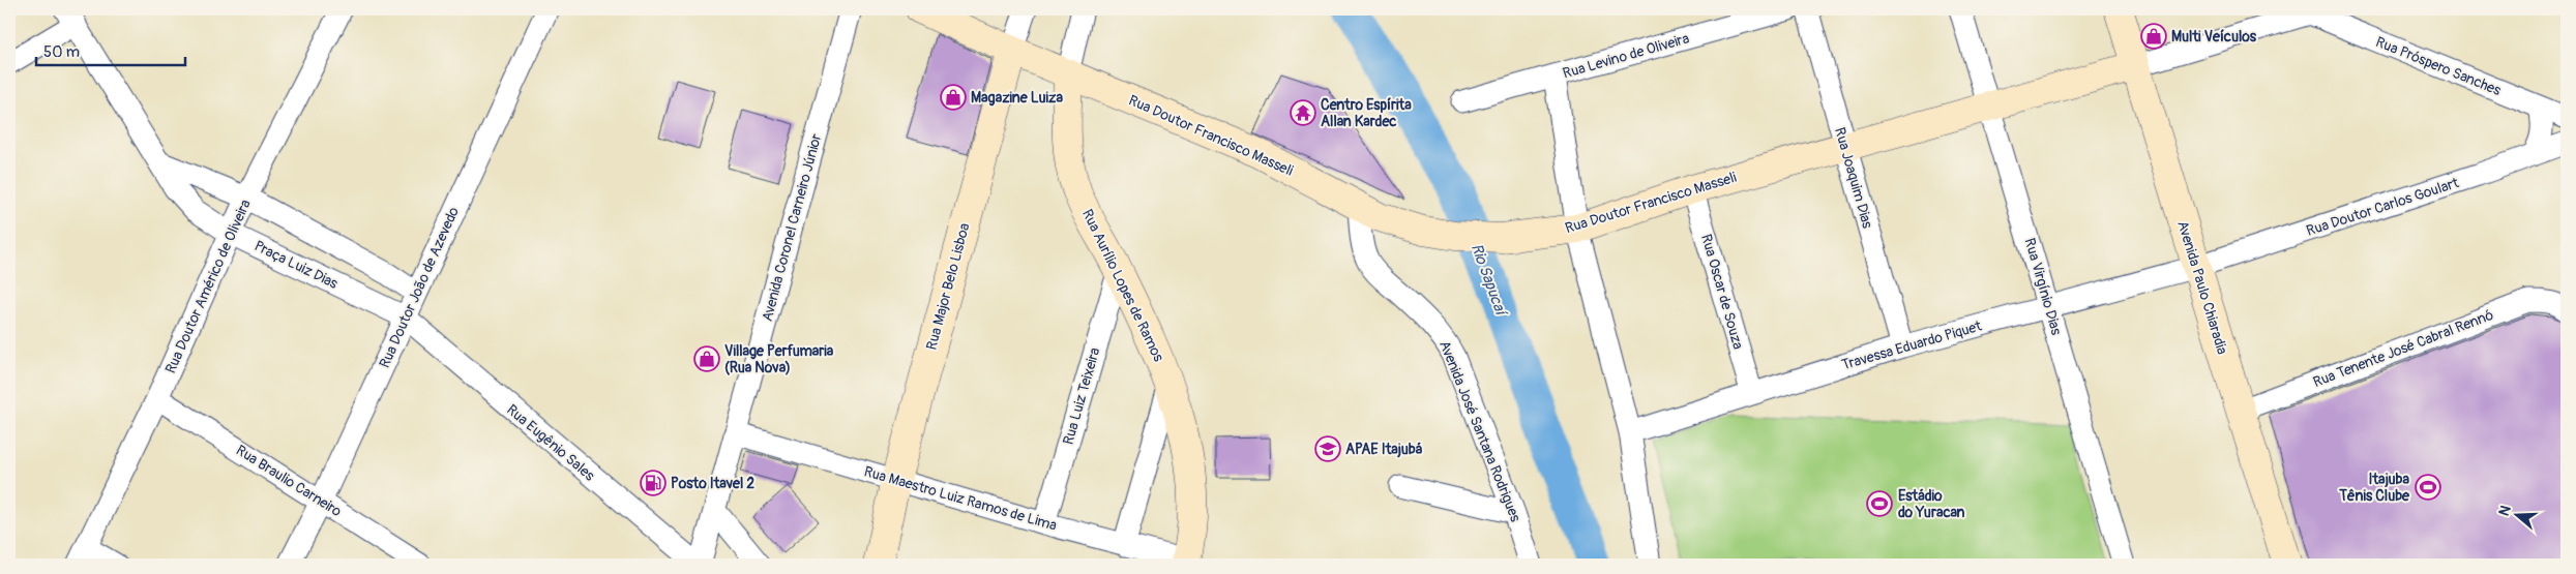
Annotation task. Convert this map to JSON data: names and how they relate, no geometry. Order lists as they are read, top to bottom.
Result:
{
  "streets": {
    "main road": [
      "Rua Doutor Francisco Masseli",
      "Rua Aurílio Lopes de Ramos",
      "Rua Major Belo Lisboa",
      "Avenida Paulo Chiaradia"
    ],
    "street": [
      "Rua Levino de Oliveira",
      "Rua Próspero Sanches",
      "Rua Joaquim Dias",
      "Rua Doutor Carlos Goulart",
      "Avenida Coronel Carneiro Júnior",
      "Praça Luiz Dias",
      "Rua Doutor Américo de Oliveira",
      "Rua Virgínio Dias",
      "Rua Doutor João de Azevedo",
      "Rua Oscar de Souza",
      "Travessa Eduardo Piquet",
      "Rua Tenente José Cabral Rennó",
      "Rua Luiz Teixeira",
      "Avenida José Santana Rodrigues",
      "Rua Eugênio Sales",
      "Rua Braulio Carneiro",
      "Rua Maestro Luiz Ramos de Lima"
    ]
  },
  "crossings": [
    ["Rua Doutor Francisco Masseli", "Rua Joaquim Dias"],
    ["Rua Doutor Francisco Masseli", "Rua Aurílio Lopes de Ramos"],
    ["Rua Doutor Francisco Masseli", "Rua Major Belo Lisboa"],
    ["Rua Doutor Francisco Masseli", "Rua Virgínio Dias"],
    ["Rua Doutor Francisco Masseli", "Avenida Paulo Chiaradia"],
    ["Rua Doutor Francisco Masseli", "Rua Oscar de Souza"],
    ["Rua Doutor Francisco Masseli", "Avenida José Santana Rodrigues"],
    ["Rua Joaquim Dias", "Travessa Eduardo Piquet"],
    ["Rua Doutor Carlos Goulart", "Avenida Paulo Chiaradia"],
    ["Rua Doutor Carlos Goulart", "Travessa Eduardo Piquet"],
    ["Avenida Coronel Carneiro Júnior", "Rua Eugênio Sales"],
    ["Avenida Coronel Carneiro Júnior", "Rua Maestro Luiz Ramos de Lima"],
    ["Praça Luiz Dias", "Rua Doutor Américo de Oliveira"],
    ["Praça Luiz Dias", "Rua Doutor João de Azevedo"],
    ["Praça Luiz Dias", "Rua Eugênio Sales"],
    ["Rua Aurílio Lopes de Ramos", "Rua Luiz Teixeira"],
    ["Rua Aurílio Lopes de Ramos", "Rua Maestro Luiz Ramos de Lima"],
    ["Rua Doutor Américo de Oliveira", "Rua Braulio Carneiro"],
    ["Rua Major Belo Lisboa", "Rua Maestro Luiz Ramos de Lima"],
    ["Rua Virgínio Dias", "Travessa Eduardo Piquet"],
    ["Rua Doutor João de Azevedo", "Rua Eugênio Sales"],
    ["Rua Doutor João de Azevedo", "Rua Braulio Carneiro"],
    ["Avenida Paulo Chiaradia", "Travessa Eduardo Piquet"],
    ["Avenida Paulo Chiaradia", "Rua Tenente José Cabral Rennó"],
    ["Rua Oscar de Souza", "Travessa Eduardo Piquet"],
    ["Rua Luiz Teixeira", "Rua Maestro Luiz Ramos de Lima"]
  ],
  "water": ["Rio Sapucaí"],
  "places": {
    "shop": ["Multi Veículos", "Magazine Luiza", "Village Perfumaria (Rua Nova)"],
    "temple": ["Centro Espírita Allan Kardec"],
    "school or university": ["APAE Itajubá"],
    "fuel station": ["Posto Itavel 2"],
    "sports": ["Itajuba Tênis Clube", "Estádio do Yuracan"]
  },
  "scale_bar": "50 m",
  "north": "left"
}
